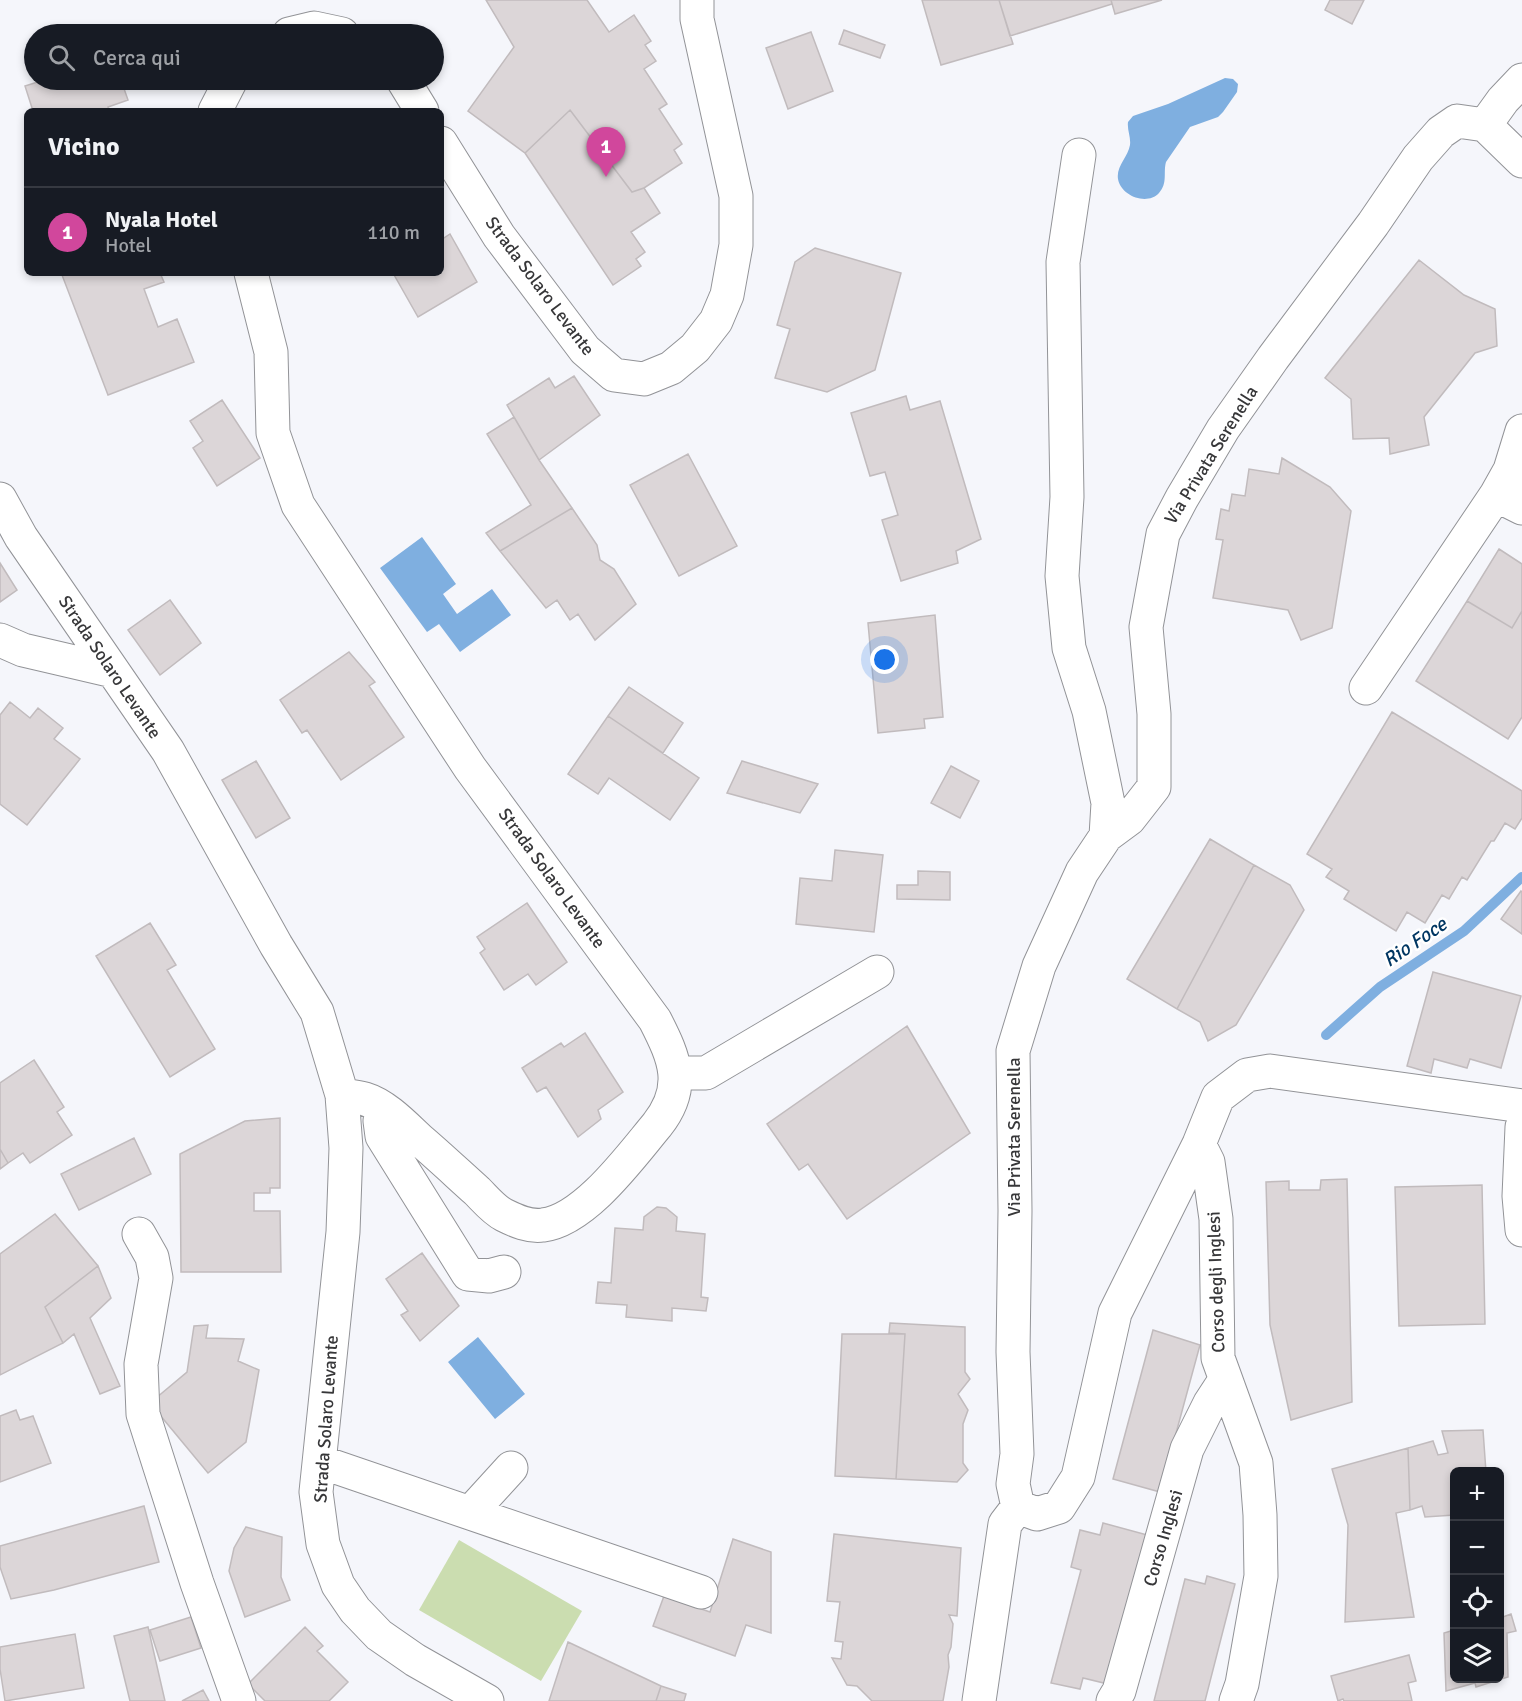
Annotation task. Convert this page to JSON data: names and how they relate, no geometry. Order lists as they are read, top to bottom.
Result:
{
  "streets": {
    "street": [
      "Strada Solaro Levante",
      "Via Privata Serenella",
      "Corso degli Inglesi",
      "Corso Inglesi"
    ]
  },
  "crossings": [
    ["Corso degli Inglesi", "Corso Inglesi"]
  ],
  "water": ["Rio Foce"],
  "page": {
    "search": "Cerca qui",
    "heading": "Vicino",
    "pins": "1",
    "list": [
      {
        "mark": "1",
        "name": "Nyala Hotel",
        "note": "Hotel",
        "value": "110 m"
      }
    ],
    "map_buttons": ["+", "−"]
  }
}
